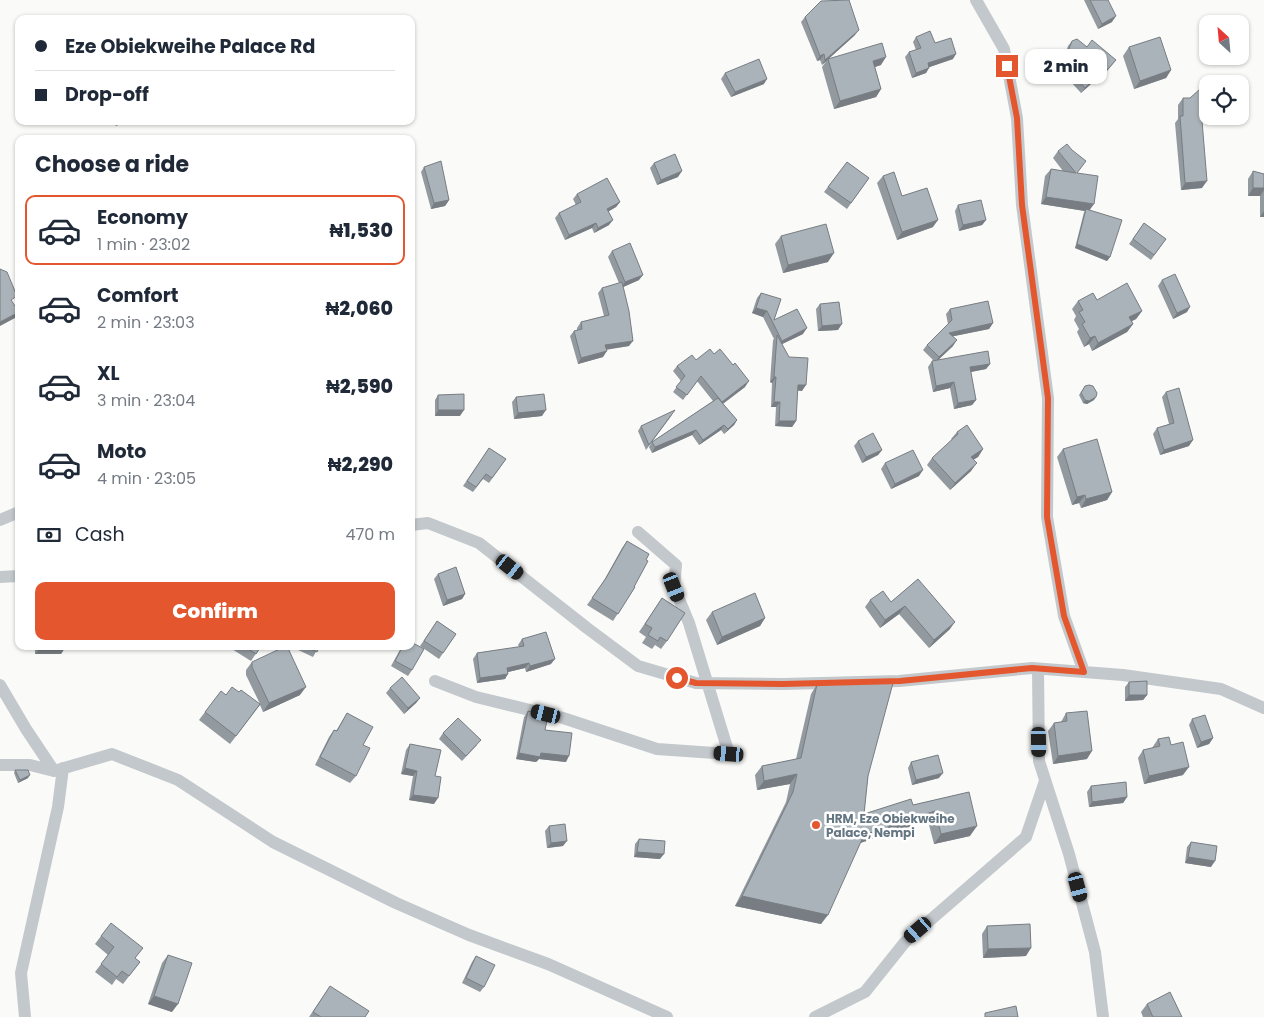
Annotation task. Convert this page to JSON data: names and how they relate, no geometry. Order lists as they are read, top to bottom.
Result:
{
  "places": ["HRM, Eze Obiekweihe Palace, Nempi"],
  "north": "top left",
  "page": {
    "banner": ["Eze Obiekweihe Palace Rd", "Drop-off"],
    "bubble": "2 min",
    "heading": "Choose a ride",
    "list": [
      {
        "name": "Economy",
        "note": "1 min · 23:02",
        "value": "₦1,530"
      },
      {
        "name": "Comfort",
        "note": "2 min · 23:03",
        "value": "₦2,060"
      },
      {
        "name": "XL",
        "note": "3 min · 23:04",
        "value": "₦2,590"
      },
      {
        "name": "Moto",
        "note": "4 min · 23:05",
        "value": "₦2,290"
      }
    ],
    "pay": ["Cash", "470 m"],
    "buttons": "Confirm"
  }
}
